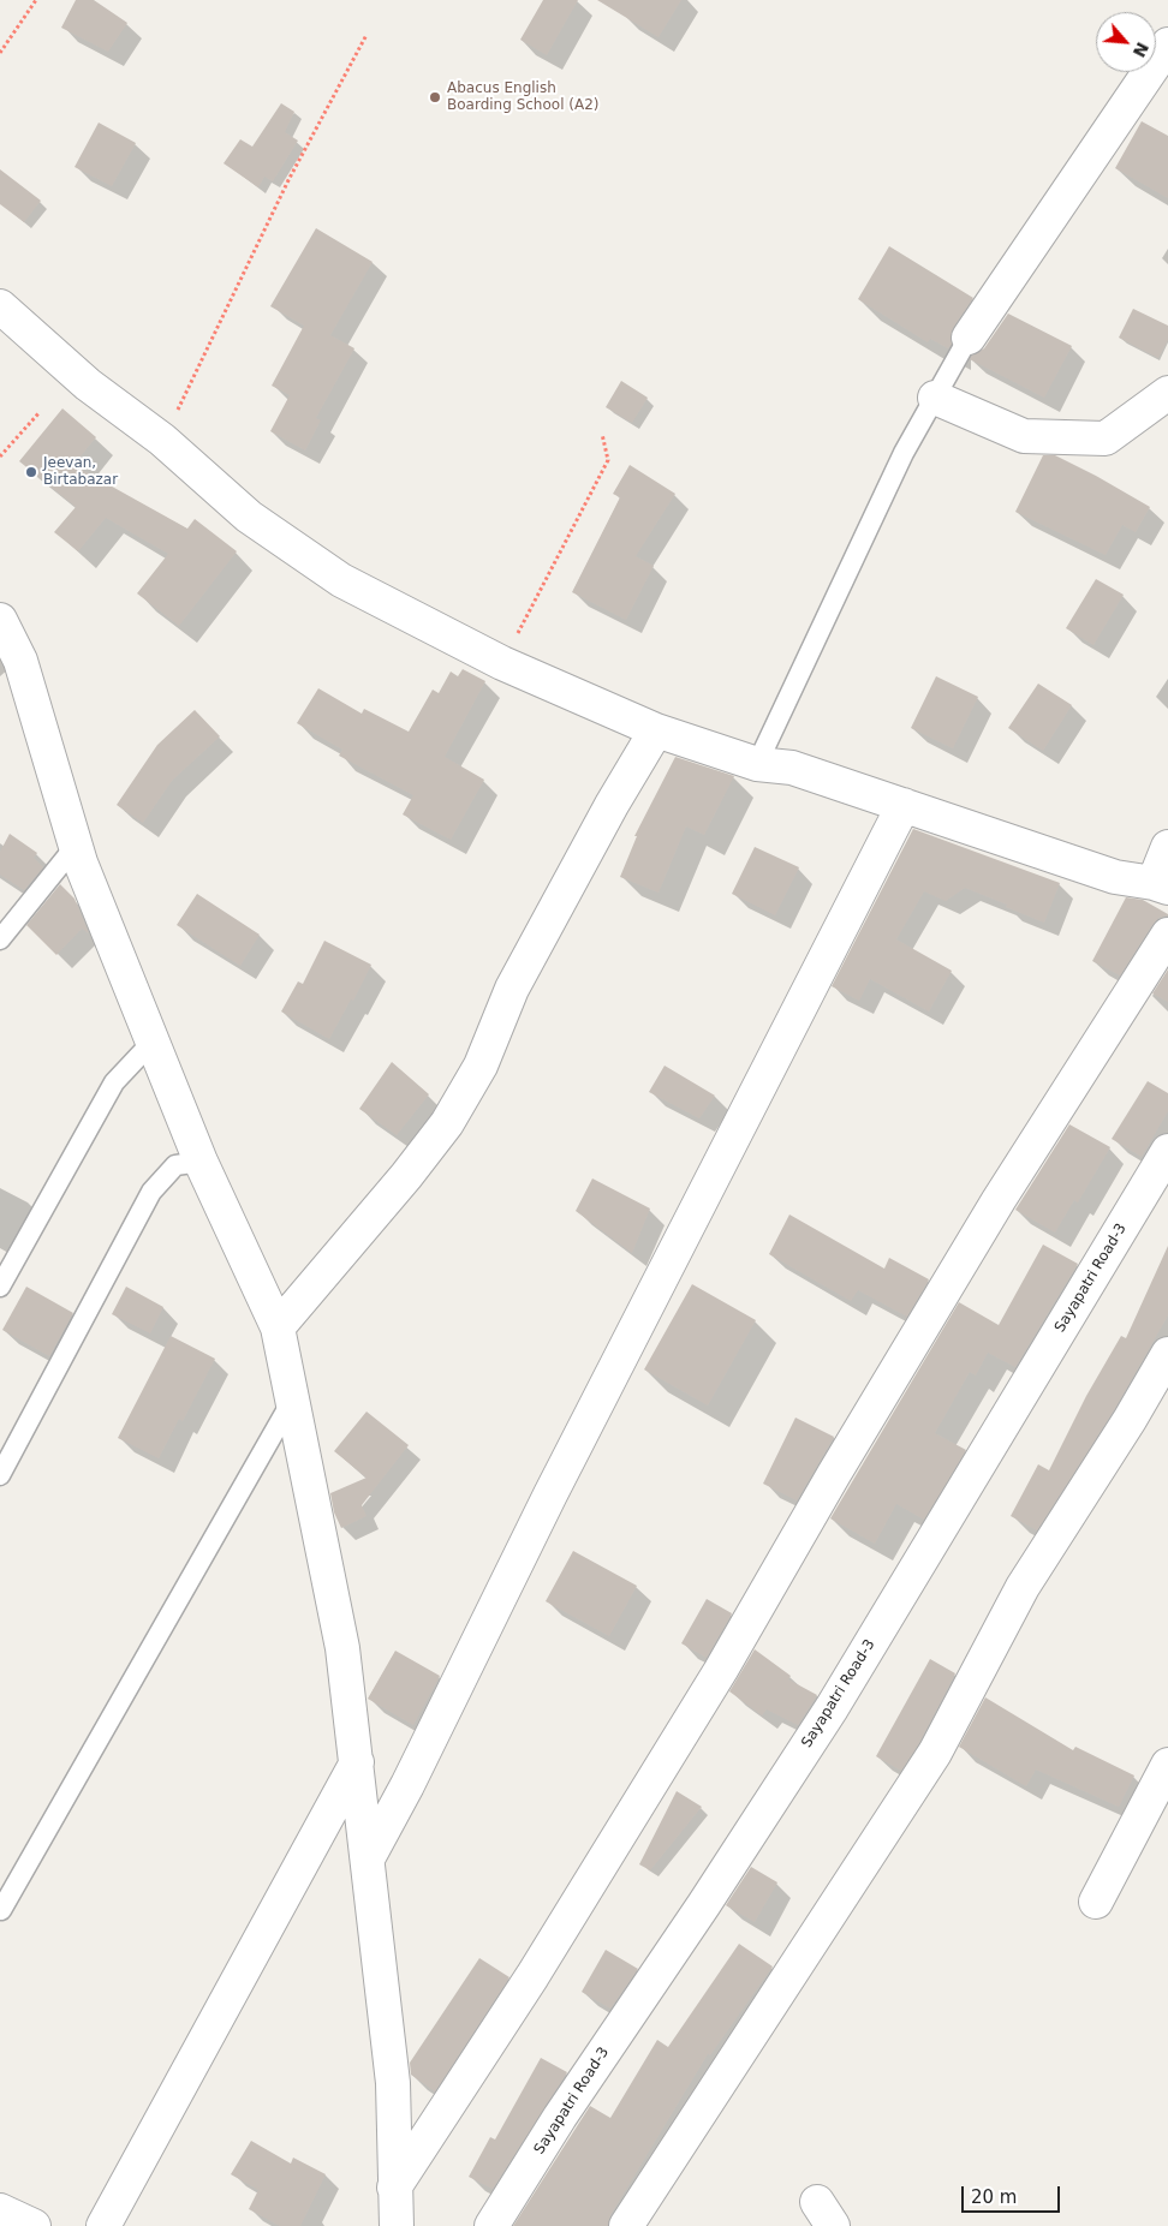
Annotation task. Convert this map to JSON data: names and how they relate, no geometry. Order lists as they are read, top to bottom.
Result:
{
  "streets": {
    "street": ["Sayapatri Road-3"]
  },
  "places": ["Abacus English Boarding School (A2)", "Jeevan, Birtabazar"],
  "scale_bar": "20 m",
  "north": "bottom right"
}
